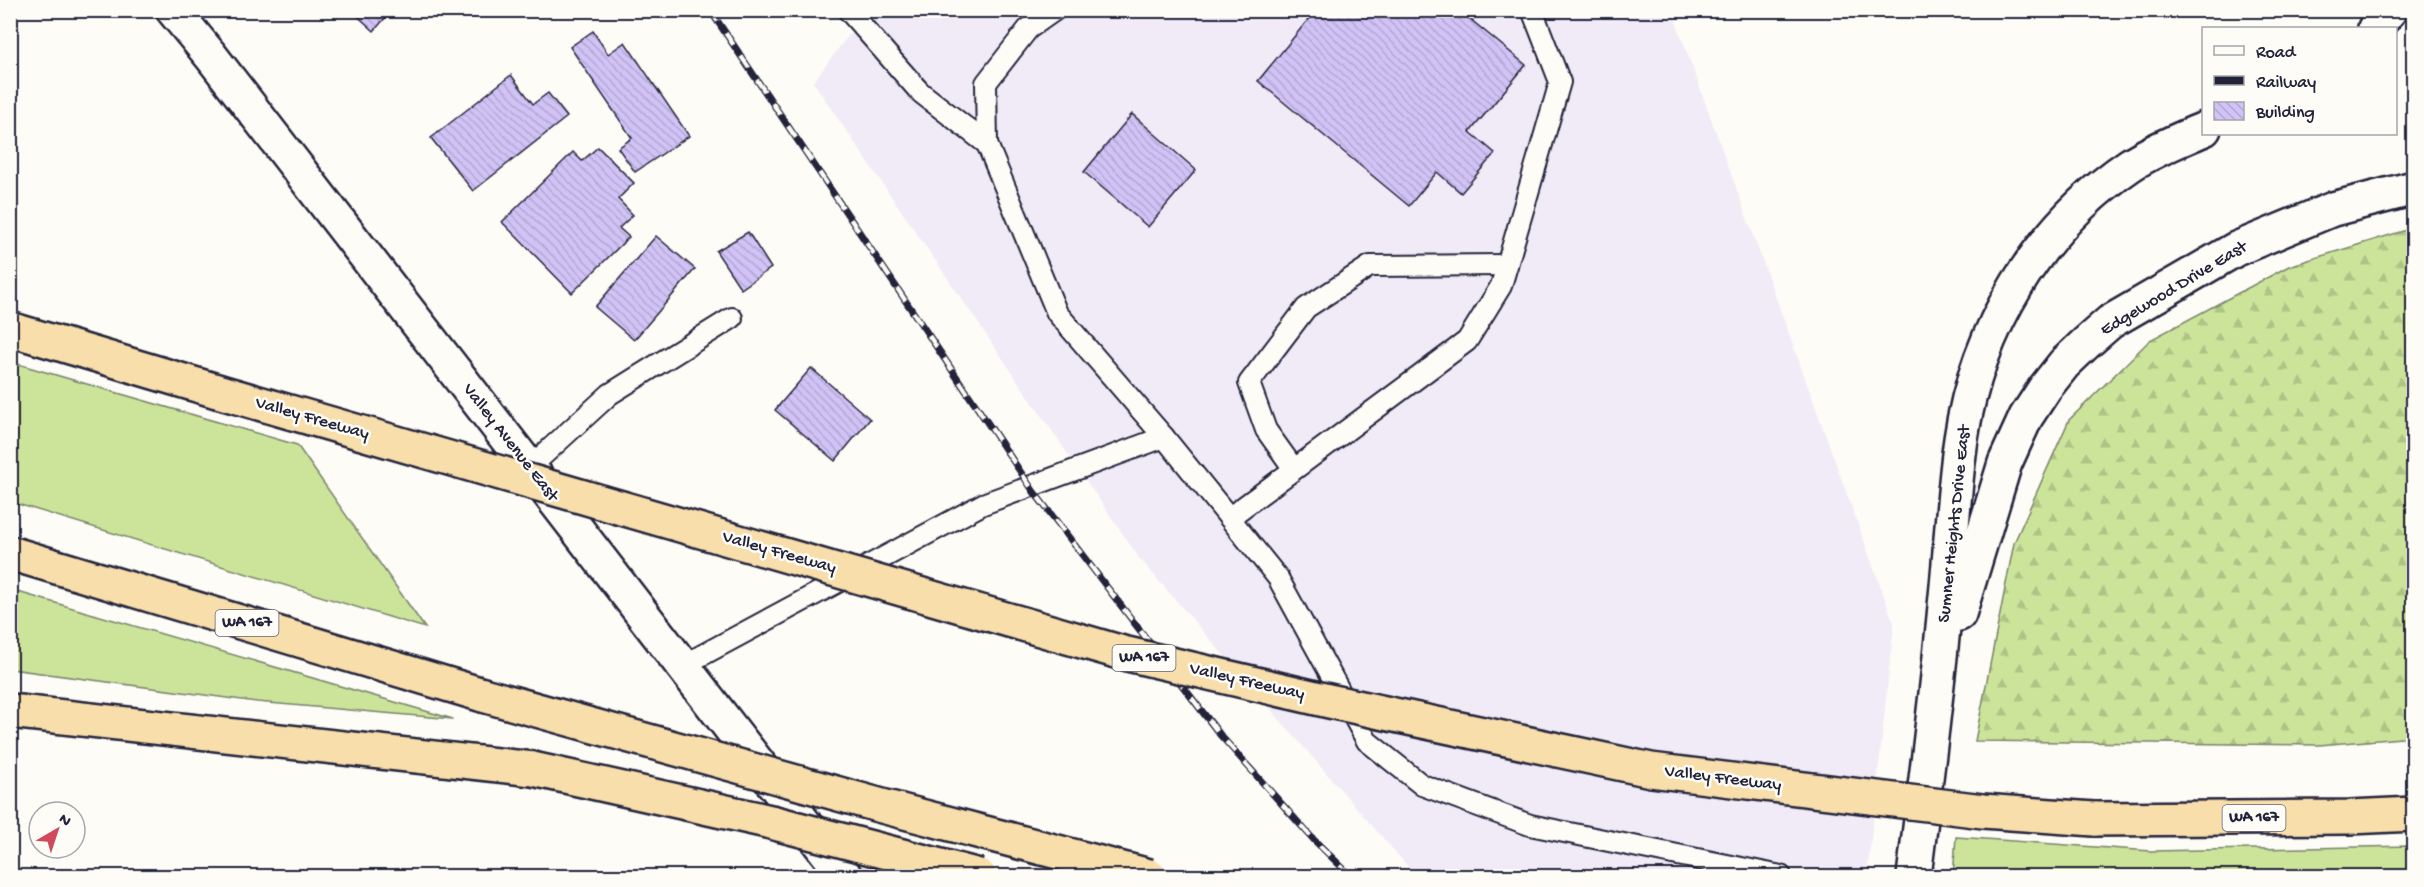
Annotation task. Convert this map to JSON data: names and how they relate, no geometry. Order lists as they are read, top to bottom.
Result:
{
  "streets": {
    "highway": ["Valley Freeway", "WA 167"],
    "street": ["Edgewood Drive East", "Valley Avenue East", "Sumner Heights Drive East"]
  },
  "crossings": [
    ["Edgewood Drive East", "Sumner Heights Drive East"]
  ],
  "legend": ["Road", "Railway", "Building"],
  "north": "top right"
}
